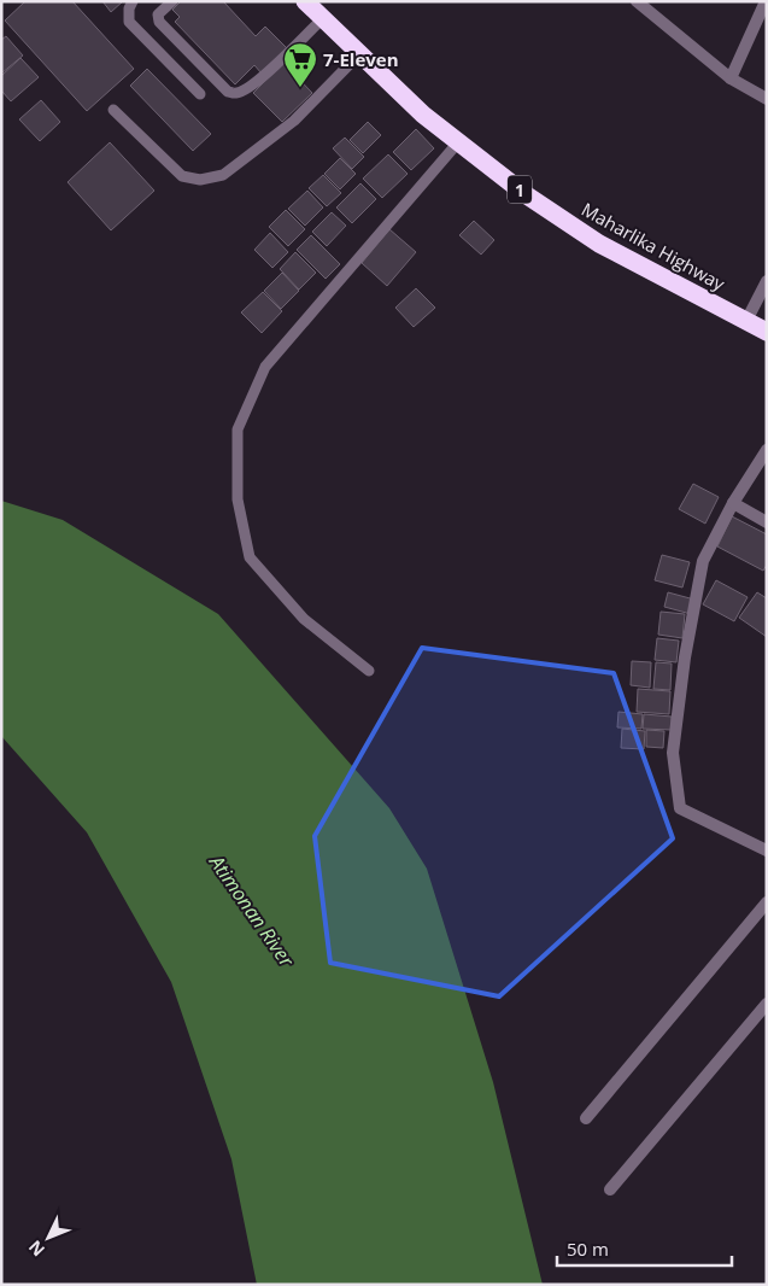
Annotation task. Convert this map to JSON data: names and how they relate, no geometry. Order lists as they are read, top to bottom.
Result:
{
  "streets": {
    "highway": ["1", "Maharlika Highway"]
  },
  "water": ["Atimonan River"],
  "places": {
    "supermarket": ["7-Eleven"]
  },
  "scale_bar": "50 m",
  "north": "bottom left"
}
